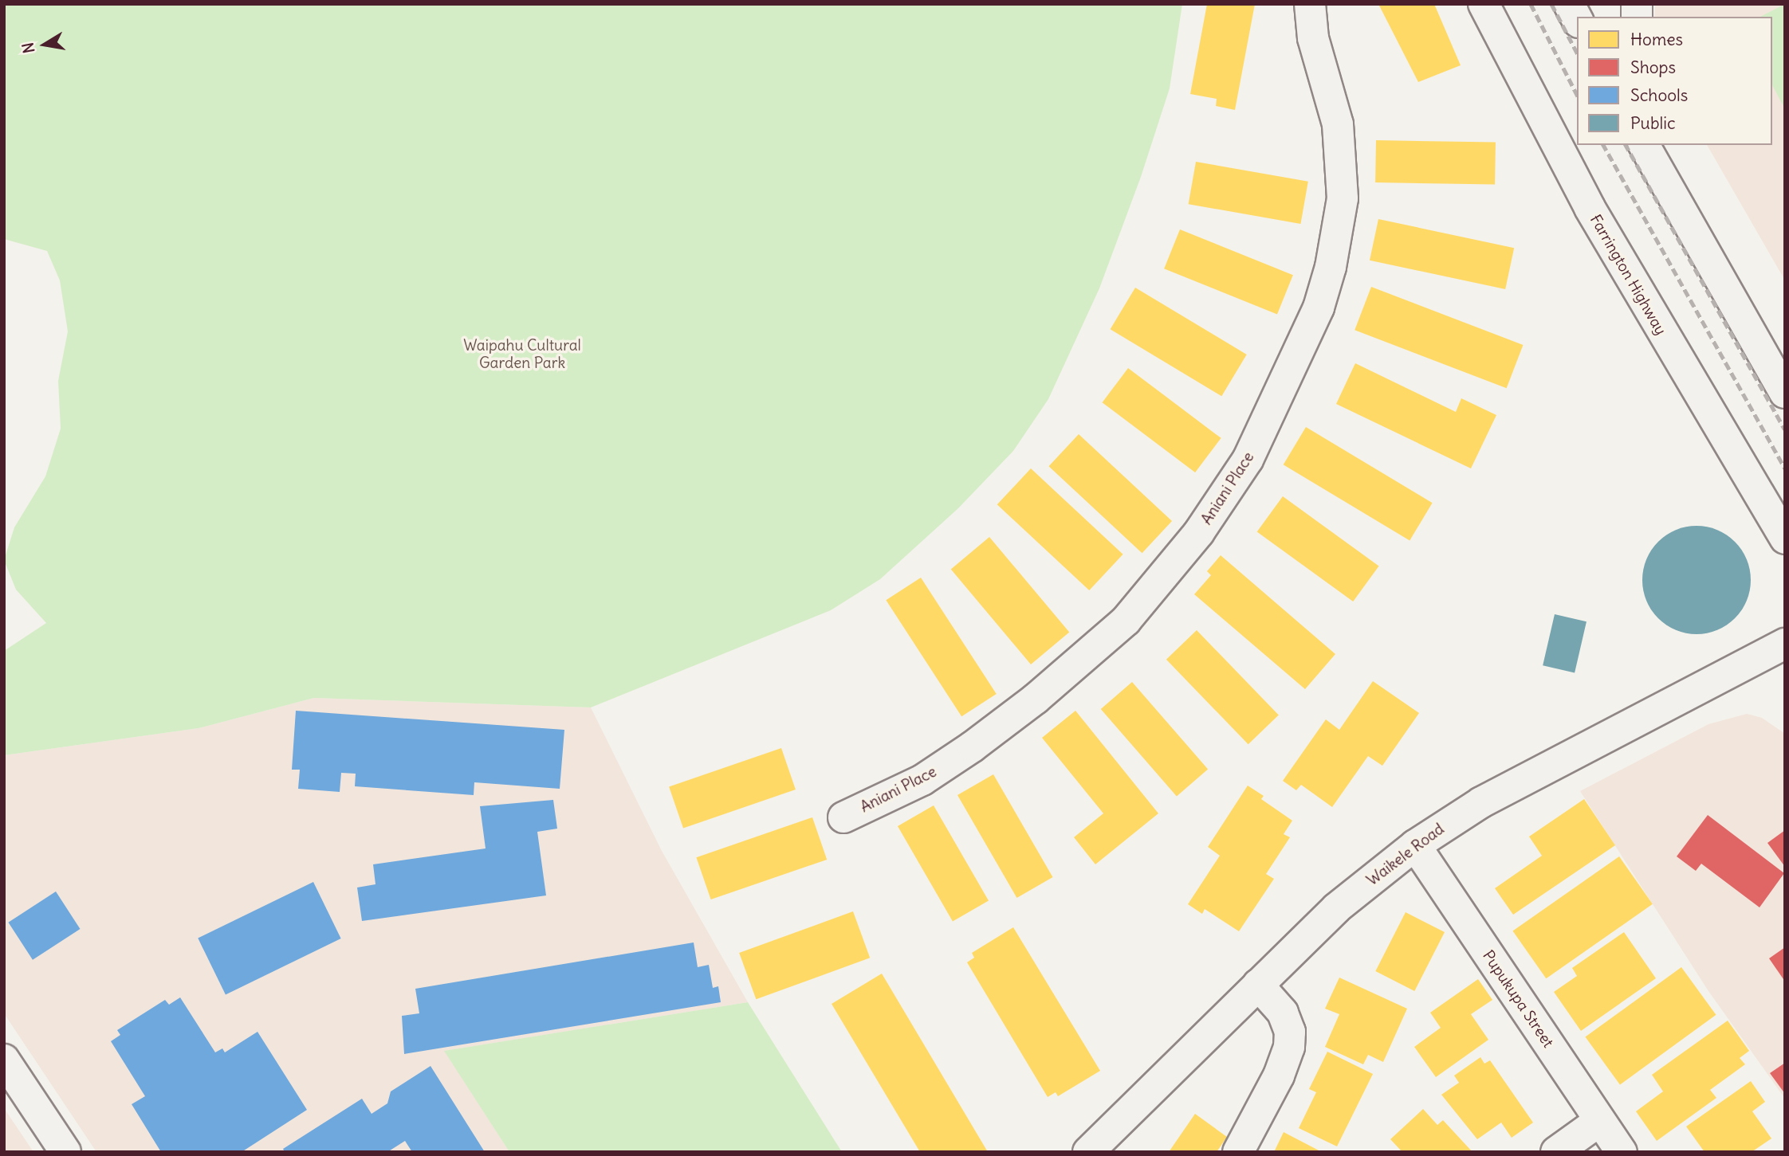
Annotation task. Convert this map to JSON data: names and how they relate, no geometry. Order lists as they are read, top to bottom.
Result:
{
  "streets": {
    "street": [
      "Farrington Highway",
      "Aniani Place",
      "Waikele Road",
      "Pupukupa Street"
    ]
  },
  "crossings": [
    ["Waikele Road", "Pupukupa Street"]
  ],
  "parks": ["Waipahu Cultural Garden Park"],
  "legend": [
    "Homes",
    "Shops",
    "Schools",
    "Public"
  ],
  "north": "left"
}
